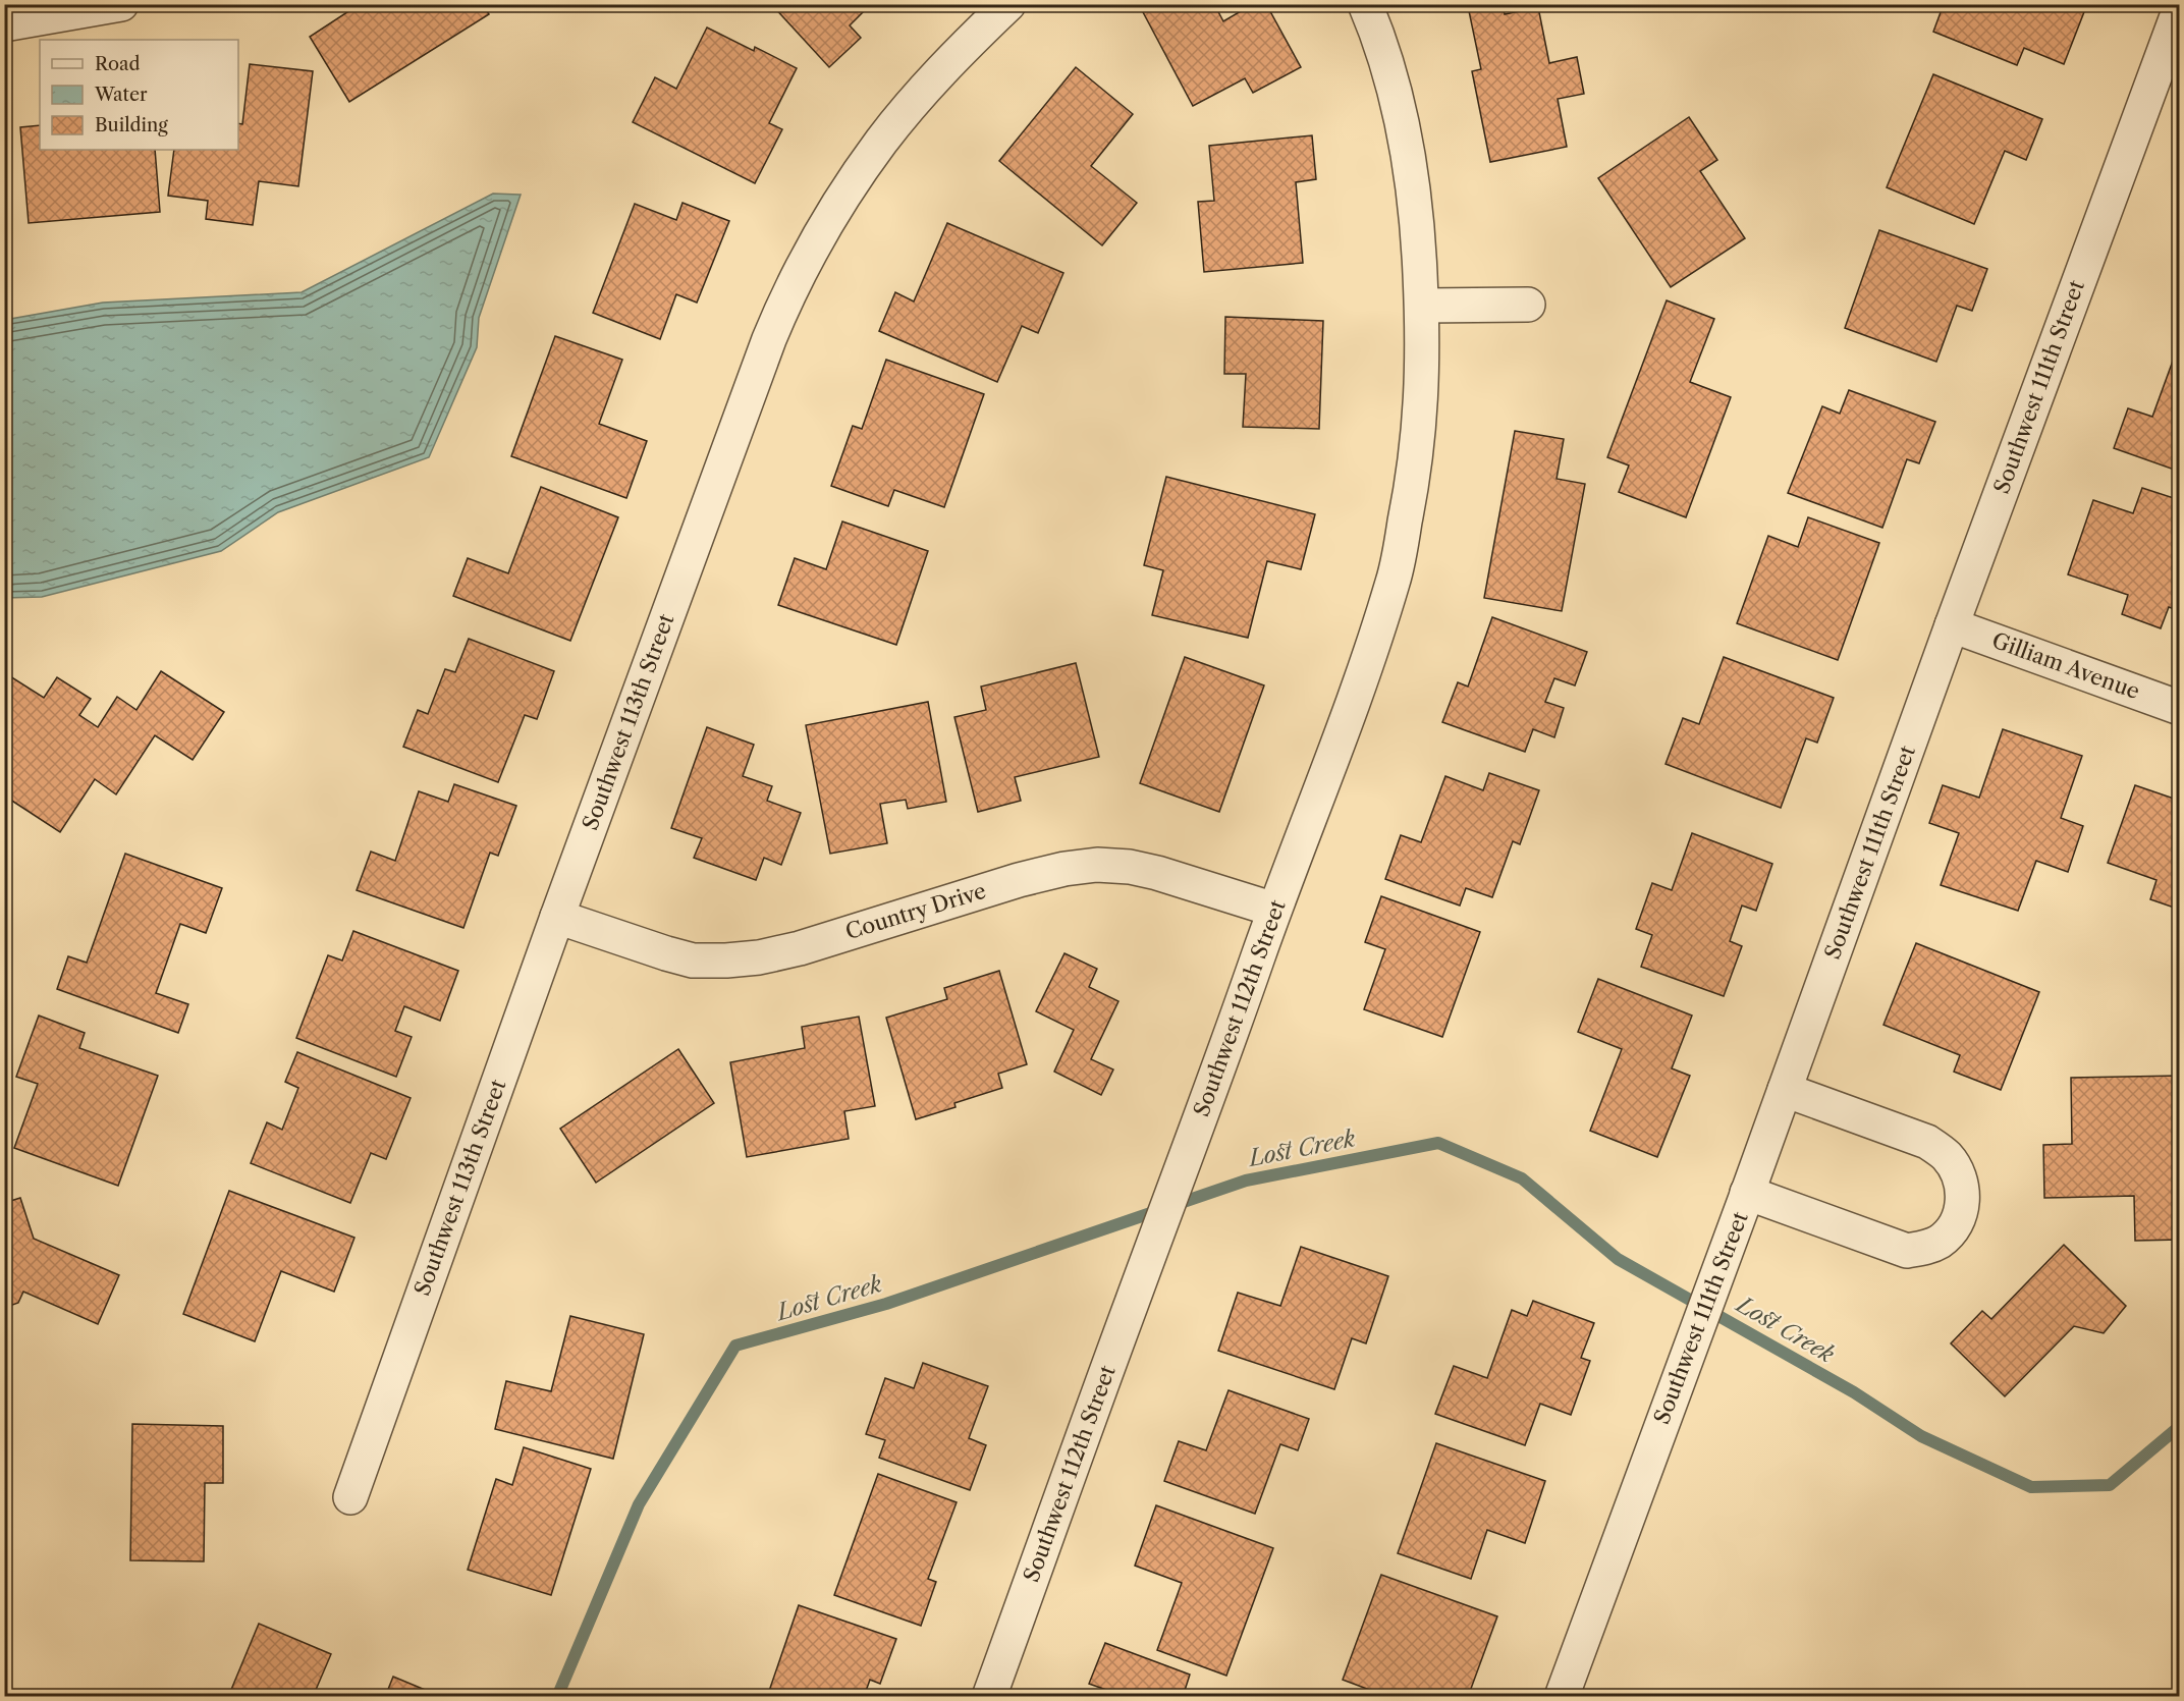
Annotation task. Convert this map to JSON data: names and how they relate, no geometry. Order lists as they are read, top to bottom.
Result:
{
  "streets": {
    "street": [
      "Southwest 111th Street",
      "Gilliam Avenue",
      "Southwest 113th Street",
      "Country Drive",
      "Southwest 112th Street"
    ]
  },
  "crossings": [
    ["Southwest 111th Street", "Gilliam Avenue"],
    ["Southwest 113th Street", "Country Drive"],
    ["Country Drive", "Southwest 112th Street"]
  ],
  "water": ["Lost Creek"],
  "legend": ["Road", "Water", "Building"]
}
